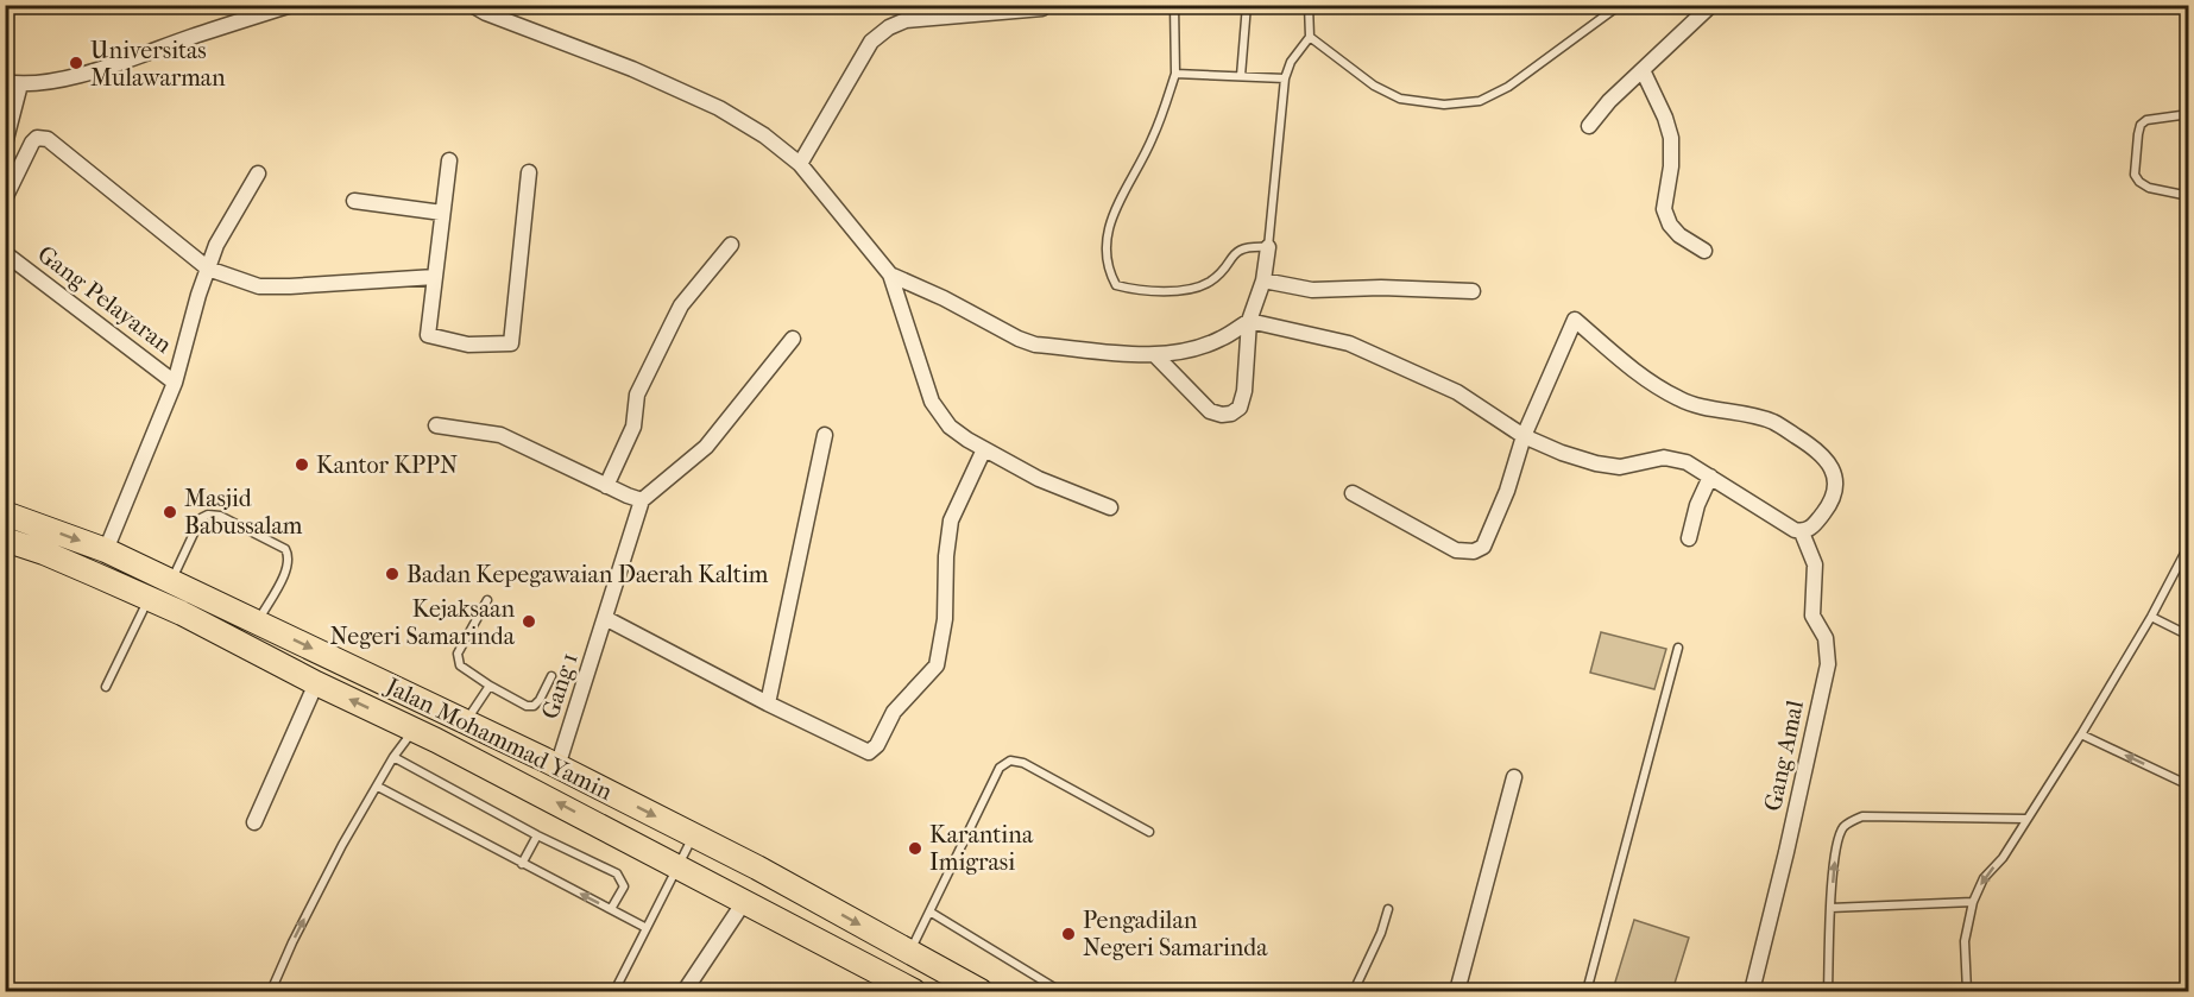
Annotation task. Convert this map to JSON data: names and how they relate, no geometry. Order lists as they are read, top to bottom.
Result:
{
  "streets": {
    "main road": ["Jalan Mohammad Yamin"],
    "street": ["Gang Pelayaran", "Gang 1", "Gang Amal"]
  },
  "crossings": [
    ["Gang 1", "Jalan Mohammad Yamin"]
  ],
  "places": [
    "Universitas Mulawarman",
    "Kantor KPPN",
    "Masjid Babussalam",
    "Badan Kepegawaian Daerah Kaltim",
    "Kejaksaan Negeri Samarinda",
    "Karantina Imigrasi",
    "Pengadilan Negeri Samarinda"
  ]
}
